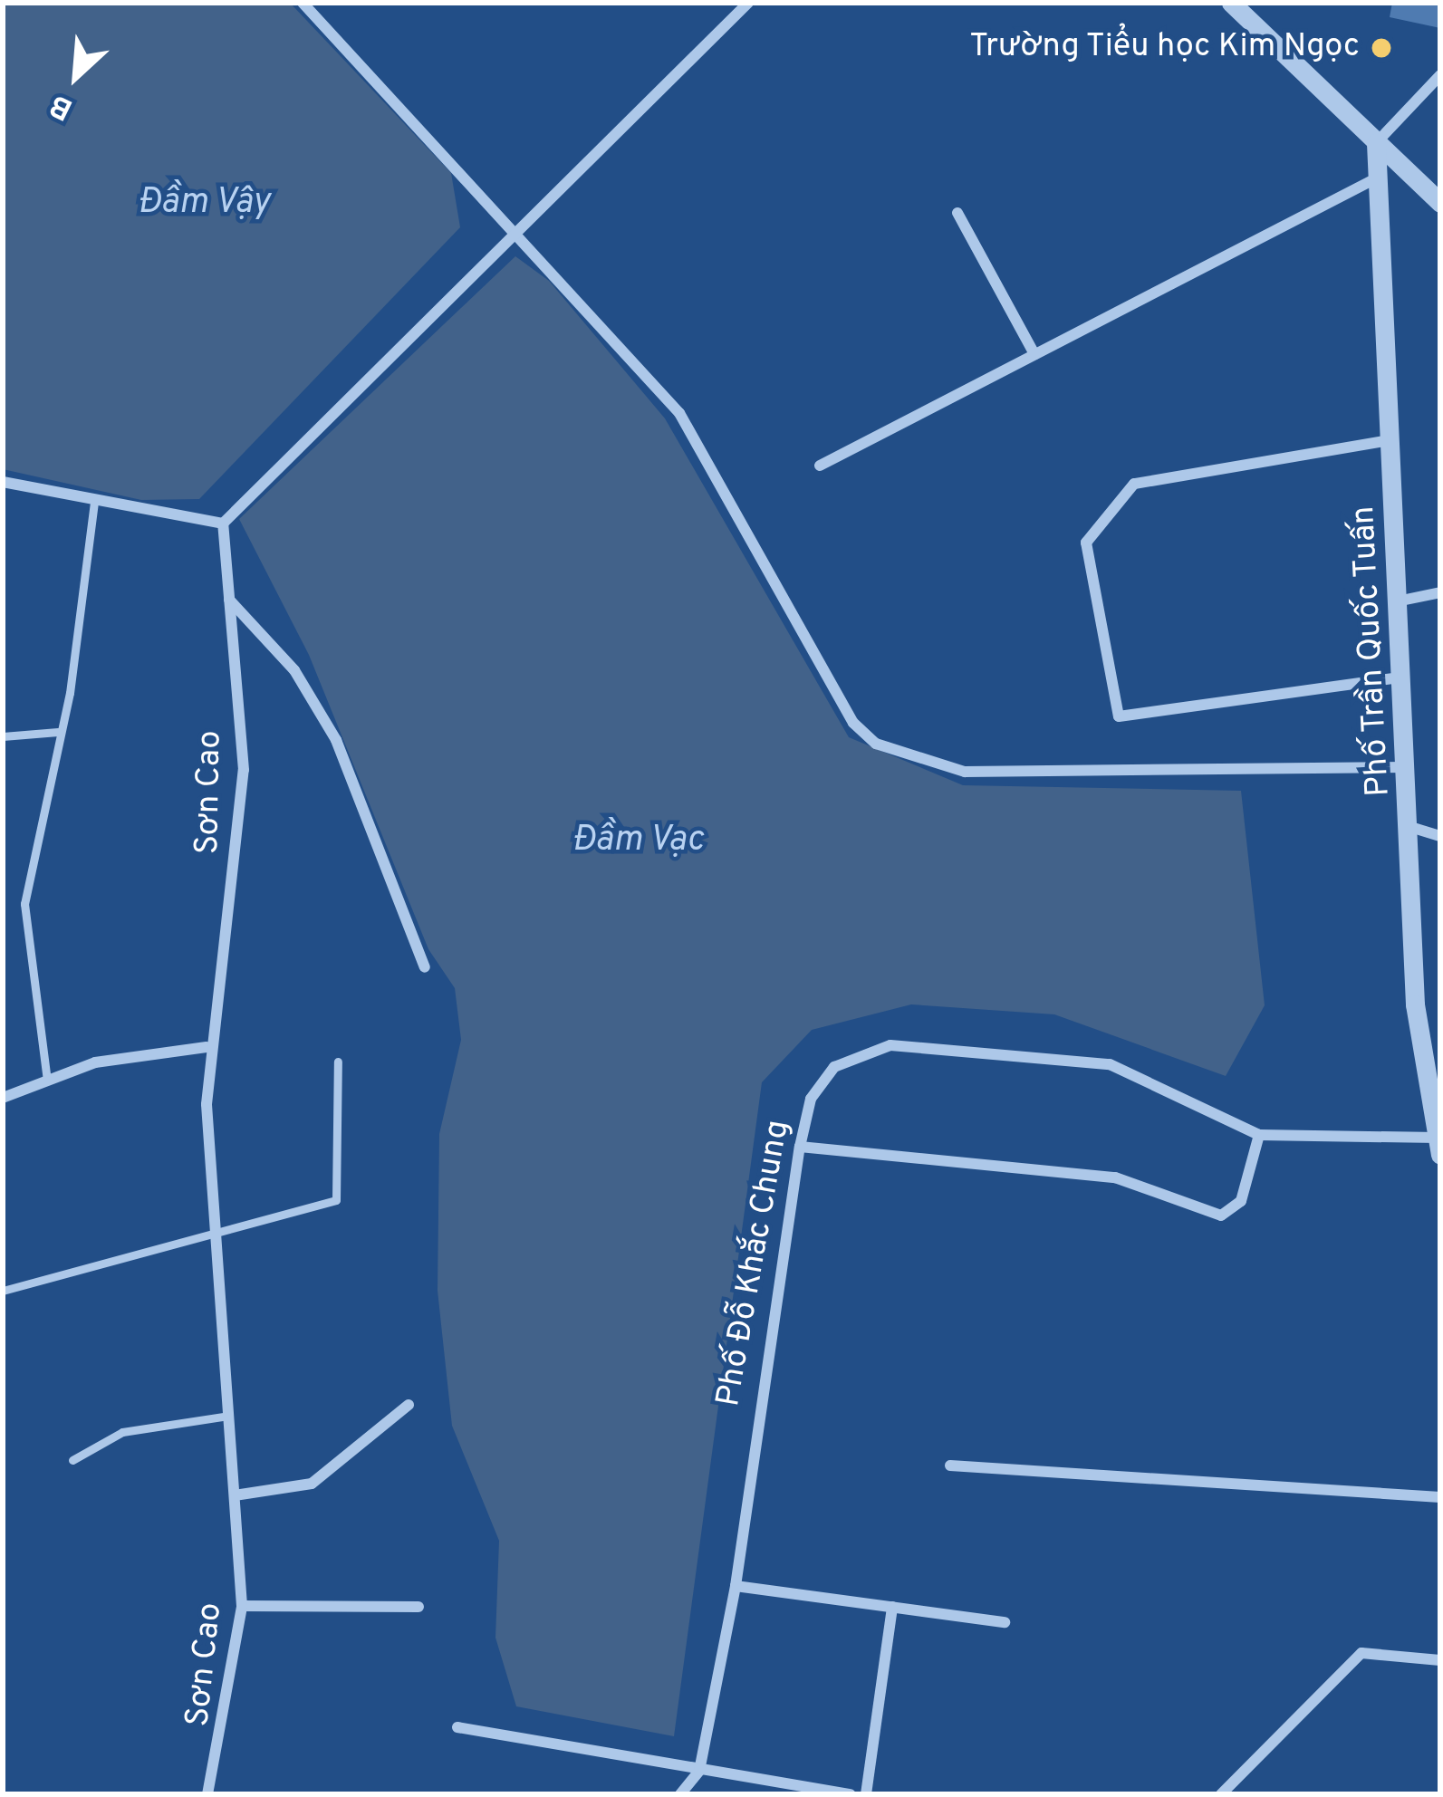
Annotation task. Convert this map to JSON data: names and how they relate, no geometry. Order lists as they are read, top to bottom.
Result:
{
  "streets": {
    "street": ["Phố Trần Quốc Tuấn", "Sơn Cao", "Phố Đỗ Khắc Chung"]
  },
  "crossings": [
    ["Phố Trần Quốc Tuấn", "Phố Đỗ Khắc Chung"]
  ],
  "water": ["Đầm Vậy", "Đầm Vạc"],
  "places": ["Trường Tiểu học Kim Ngọc"],
  "north": "bottom left"
}
